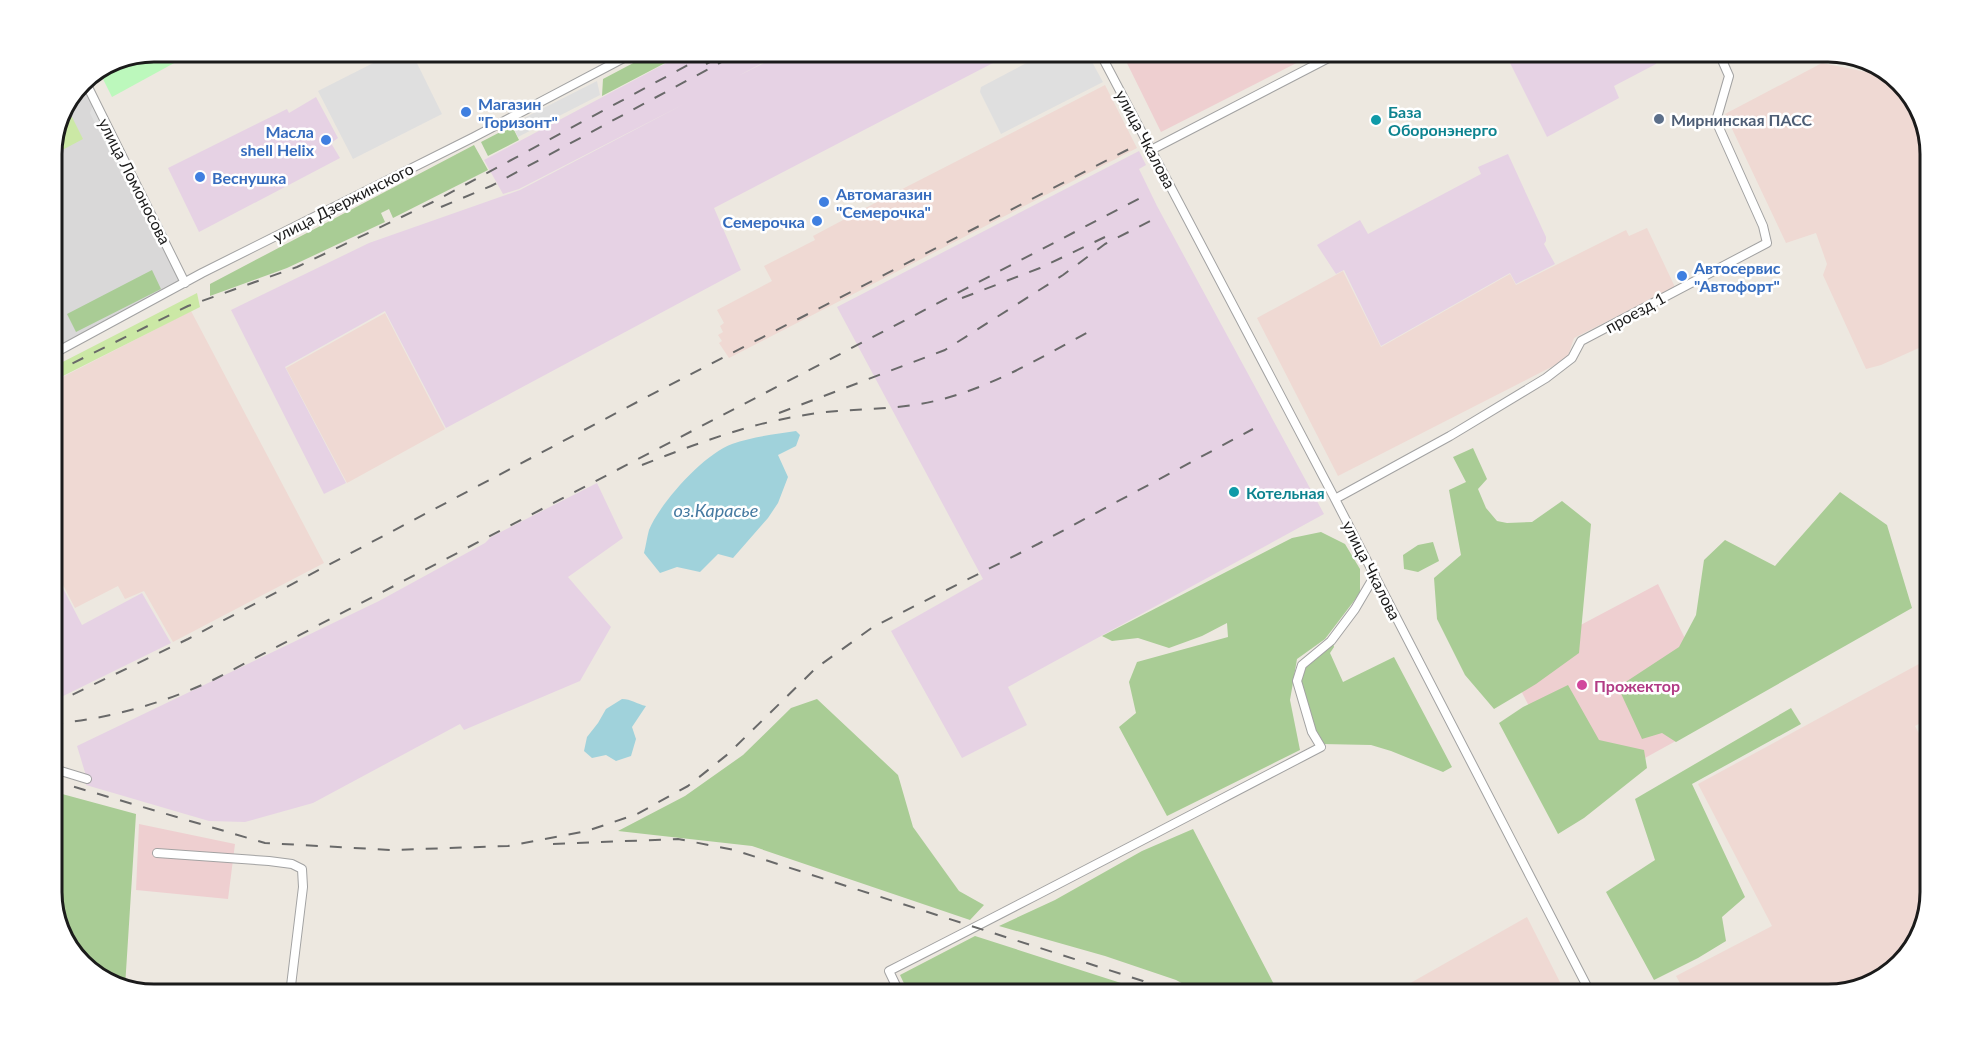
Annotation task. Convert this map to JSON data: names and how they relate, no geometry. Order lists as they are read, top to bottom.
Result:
{
  "streets": {
    "street": [
      "улица Чкалова",
      "улица Ломоносова",
      "улица Дзержинского",
      "проезд 1"
    ]
  },
  "crossings": [
    ["улица Чкалова", "проезд 1"],
    ["улица Ломоносова", "улица Дзержинского"]
  ],
  "water": ["оз.Карасье"],
  "places": [
    "Магазин \"Горизонт\"",
    "Мирнинская ПАСС",
    "База Оборонэнерго",
    "Масла shell Helix",
    "Веснушка",
    "Автомагазин \"Семерочка\"",
    "Семерочка",
    "Автосервис \"Автофорт\"",
    "Котельная",
    "Прожектор"
  ]
}
